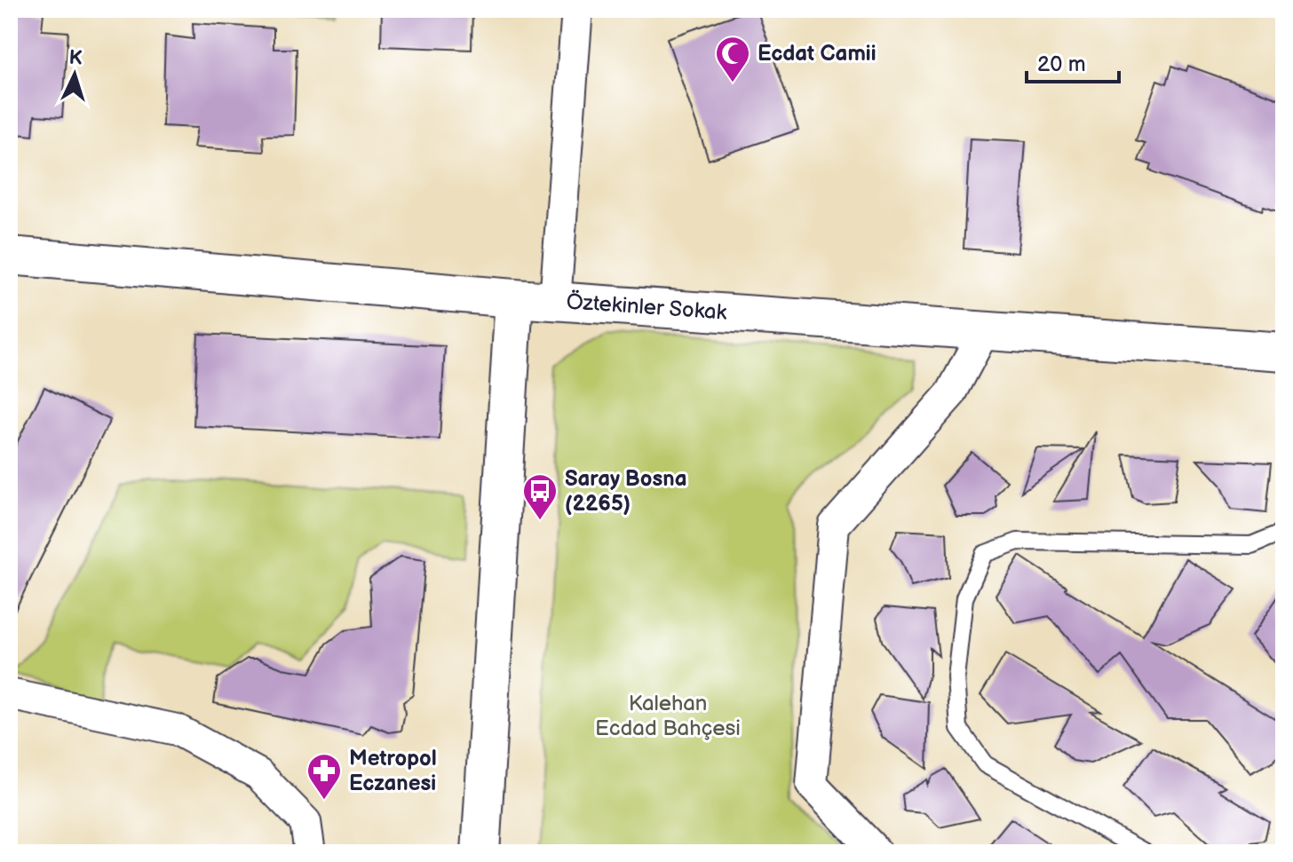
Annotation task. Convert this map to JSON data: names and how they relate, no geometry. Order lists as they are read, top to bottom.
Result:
{
  "streets": {
    "street": ["Öztekinler Sokak"]
  },
  "parks": ["Kalehan Ecdad Bahçesi"],
  "places": {
    "mosque": ["Ecdat Camii"],
    "bus stop": ["Saray Bosna (2265)"],
    "pharmacy": ["Metropol Eczanesi"]
  },
  "scale_bar": "20 m",
  "north": "top"
}
